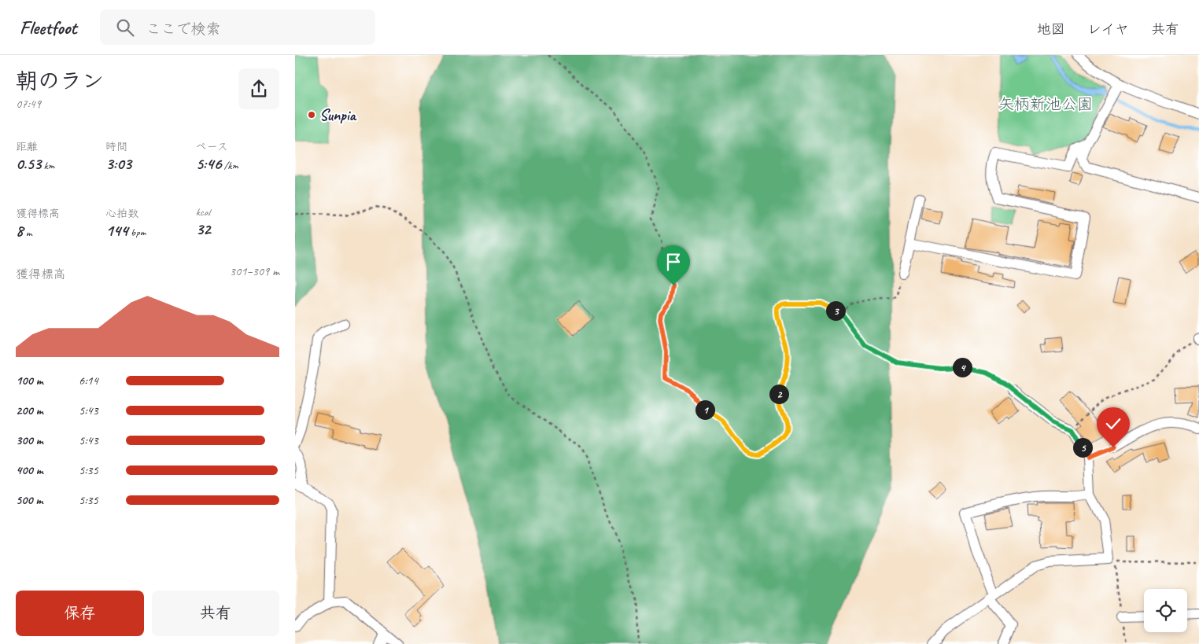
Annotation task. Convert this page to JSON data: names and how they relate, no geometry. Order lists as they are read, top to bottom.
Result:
{
  "parks": ["矢柄新池公園"],
  "places": ["Sunpia"],
  "page": {
    "header": "Fleetfoot",
    "search": "ここで検索",
    "nav": ["地図", "レイヤ", "共有"],
    "heading": ["朝のラン", "07:49"],
    "stats": [
      ["距離", "0.53 km"],
      ["時間", "3:03"],
      ["ペース", "5:46 /km"],
      ["獲得標高", "8 m"],
      ["心拍数", "144 bpm"],
      ["kcal", "32"]
    ],
    "chart": ["獲得標高", "301–309 m"],
    "pins": [
      "3",
      "4",
      "2",
      "1",
      "5"
    ],
    "list": [
      {
        "name": "100 m",
        "note": "6:14"
      },
      {
        "name": "200 m",
        "note": "5:43"
      },
      {
        "name": "300 m",
        "note": "5:43"
      },
      {
        "name": "400 m",
        "note": "5:35"
      },
      {
        "name": "500 m",
        "note": "5:35"
      }
    ],
    "buttons": ["保存", "共有"]
  }
}
